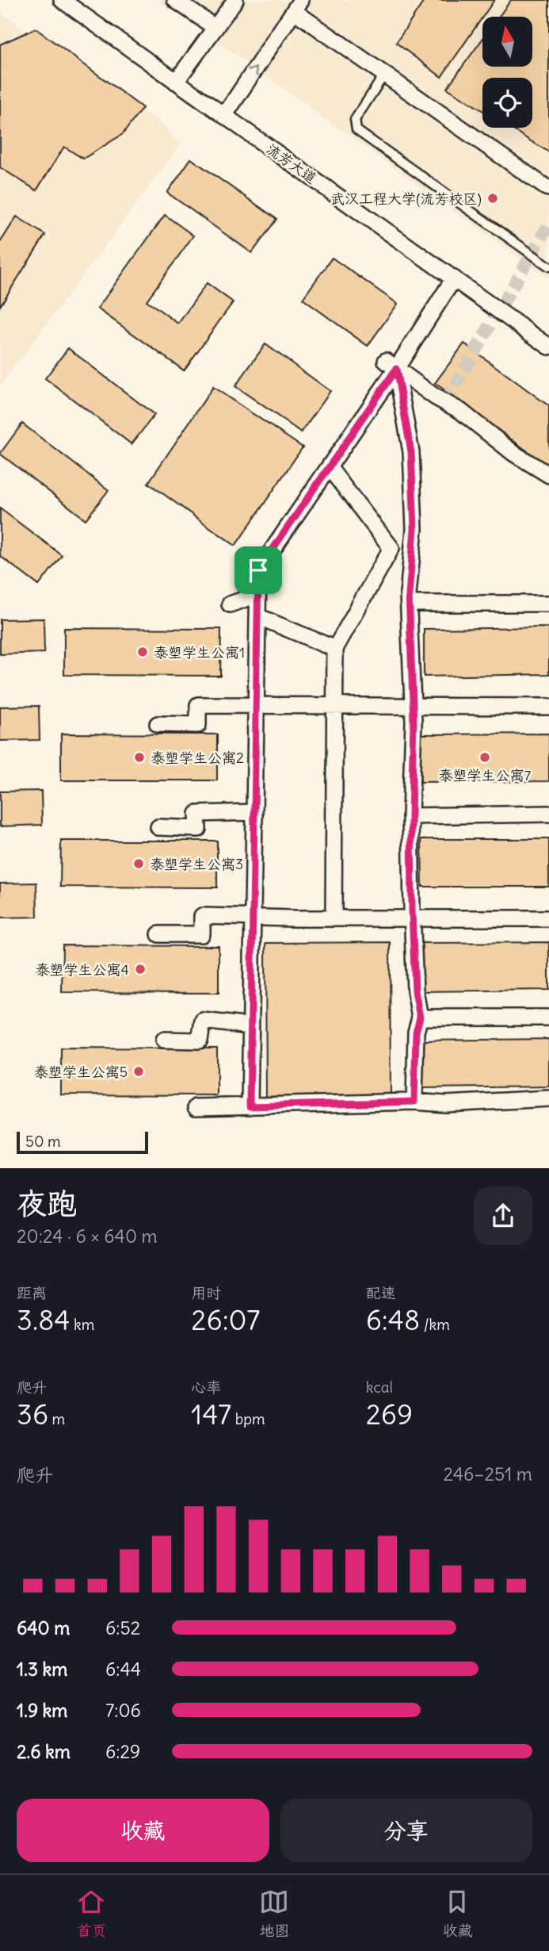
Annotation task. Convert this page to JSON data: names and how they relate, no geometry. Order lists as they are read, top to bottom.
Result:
{
  "streets": {
    "street": ["流芳大道"]
  },
  "places": [
    "武汉工程大学(流芳校区)",
    "泰塑学生公寓1",
    "泰塑学生公寓2",
    "泰塑学生公寓7",
    "泰塑学生公寓3",
    "泰塑学生公寓4",
    "泰塑学生公寓5"
  ],
  "scale_bar": "50 m",
  "north": "top",
  "page": {
    "scale": "50 m",
    "heading": ["夜跑", "20:24 · 6 × 640 m"],
    "stats": [
      ["距离", "3.84 km"],
      ["用时", "26:07"],
      ["配速", "6:48 /km"],
      ["爬升", "36 m"],
      ["心率", "147 bpm"],
      ["kcal", "269"]
    ],
    "chart": ["爬升", "246–251 m"],
    "list": [
      {
        "name": "640 m",
        "note": "6:52"
      },
      {
        "name": "1.3 km",
        "note": "6:44"
      },
      {
        "name": "1.9 km",
        "note": "7:06"
      },
      {
        "name": "2.6 km",
        "note": "6:29"
      }
    ],
    "buttons": ["收藏", "分享"],
    "tabs": ["首页", "地图", "收藏"]
  }
}
